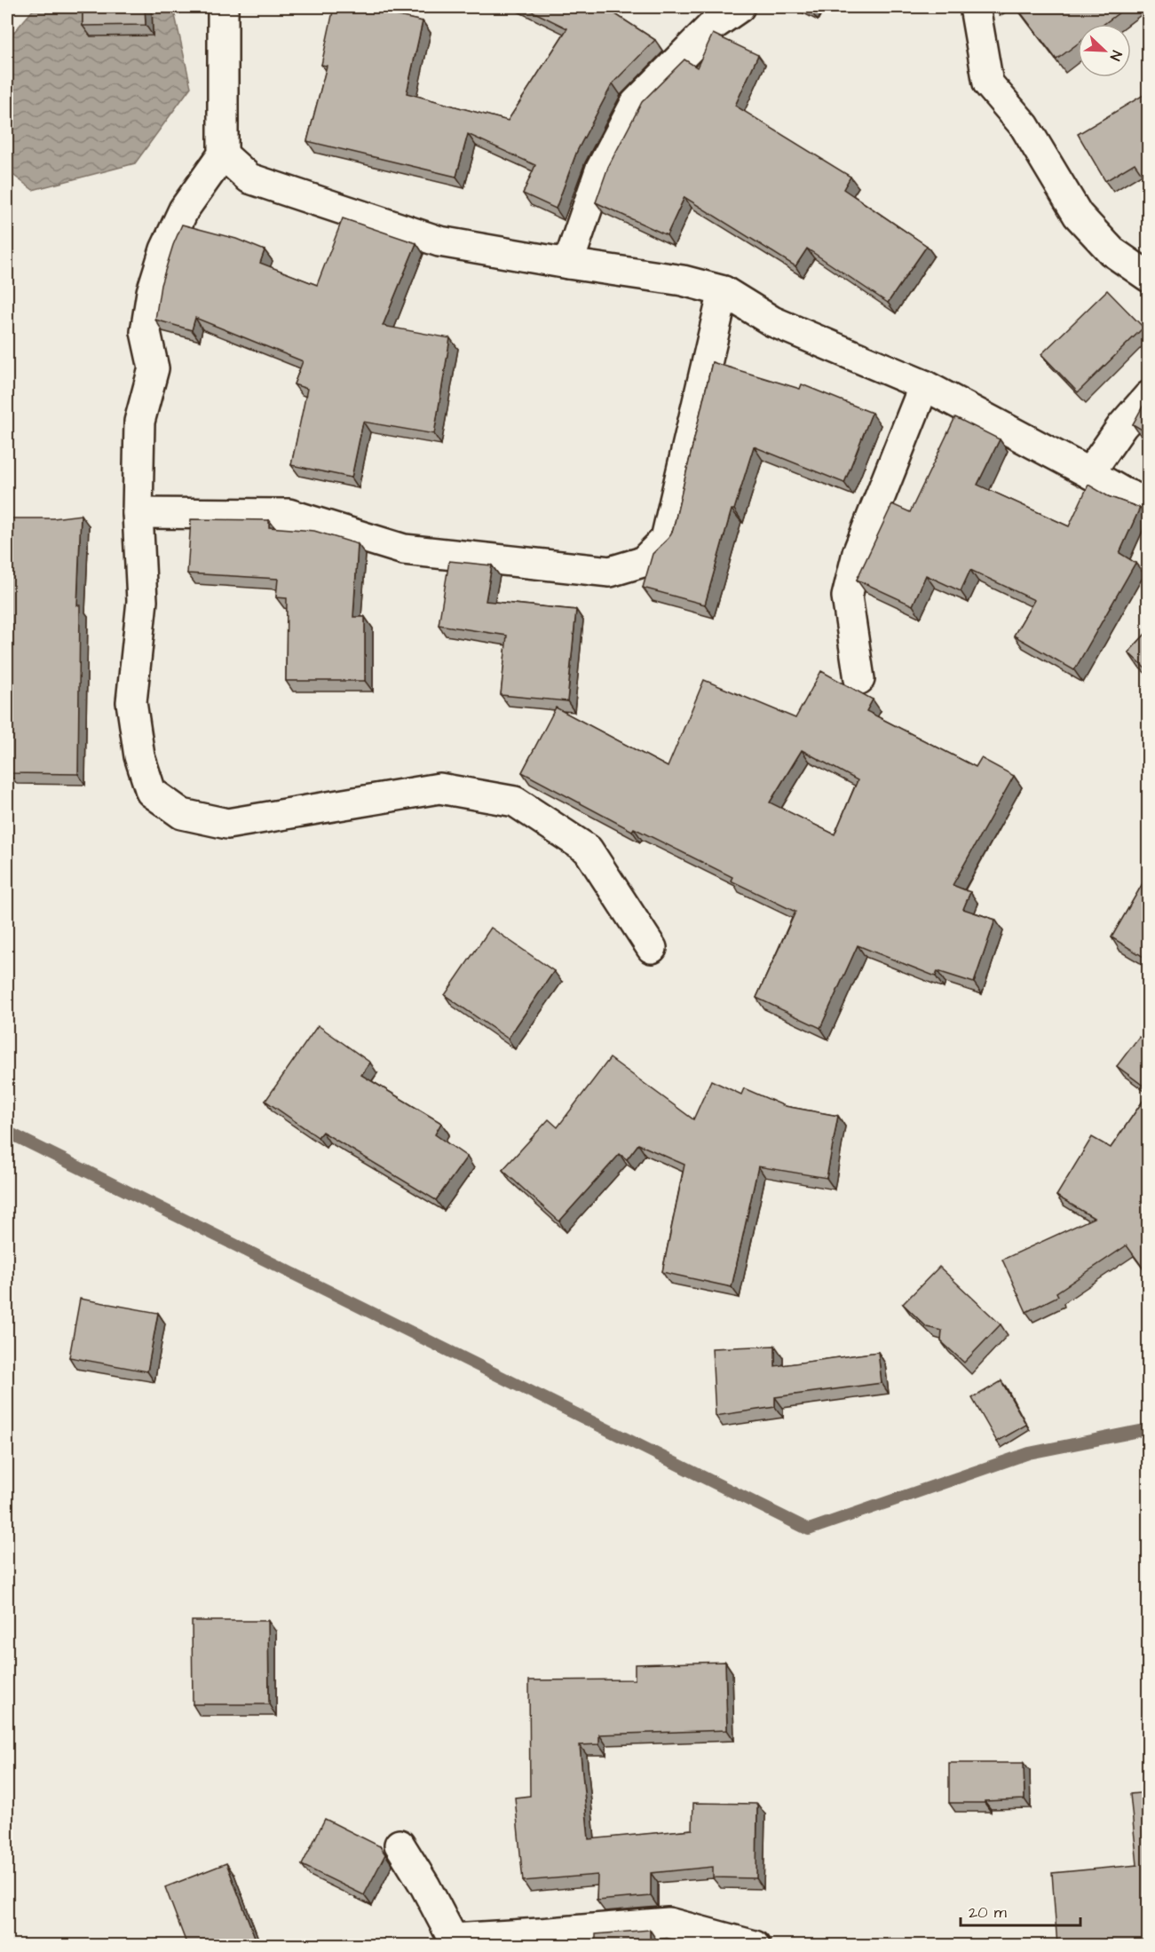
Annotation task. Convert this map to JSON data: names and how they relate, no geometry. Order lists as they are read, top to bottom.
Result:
{
  "scale_bar": "20 m",
  "north": "bottom right"
}
